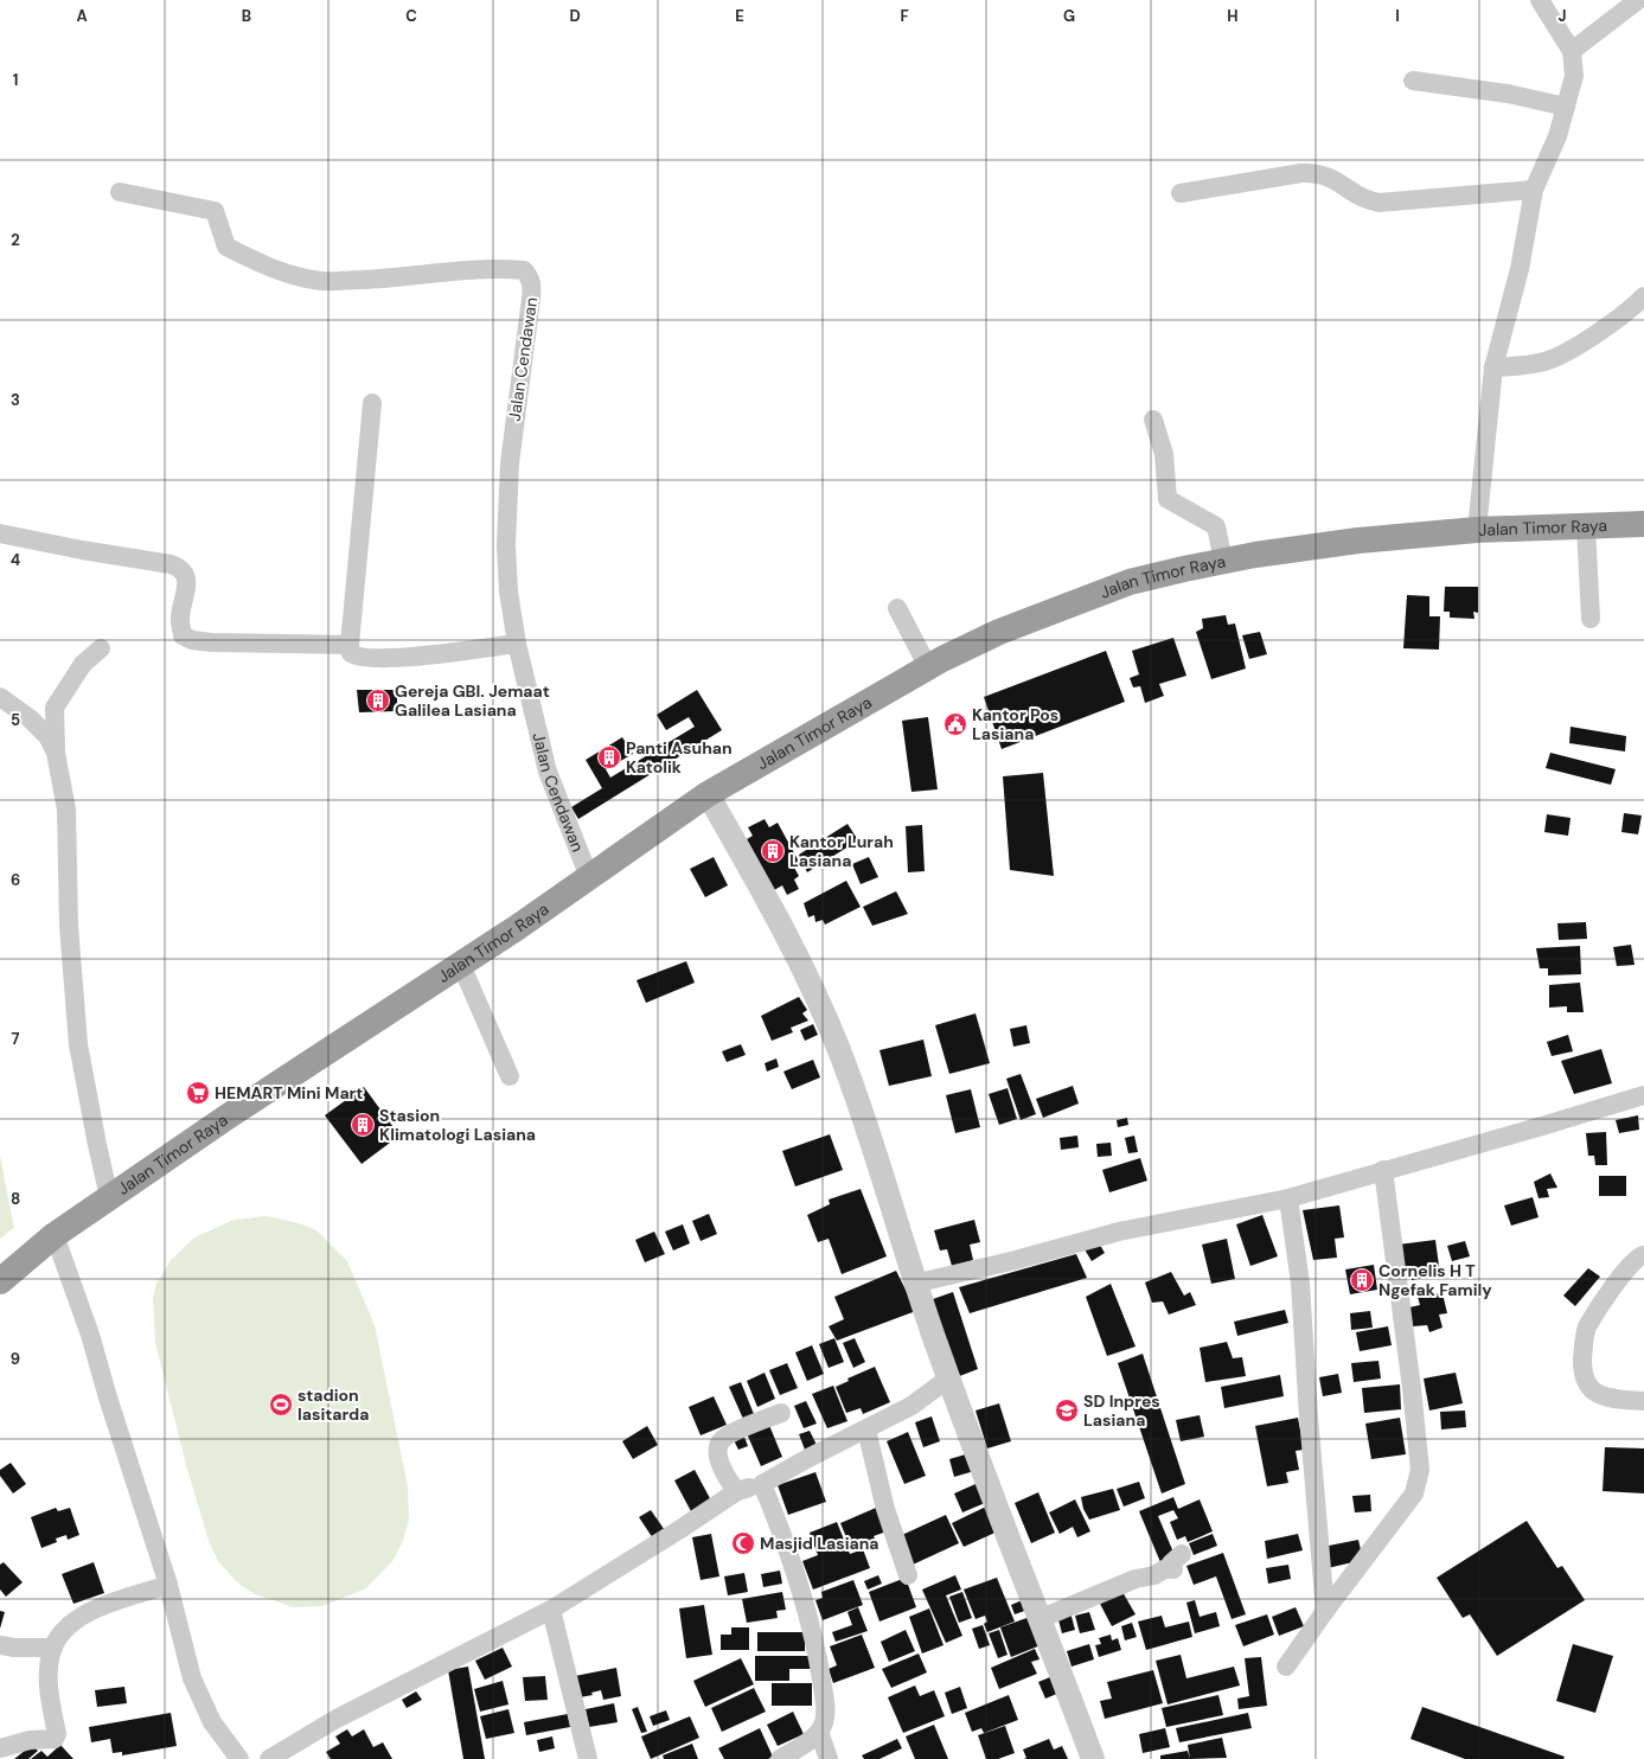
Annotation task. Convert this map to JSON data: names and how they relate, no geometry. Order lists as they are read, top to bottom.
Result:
{
  "streets": {
    "highway": ["Jalan Timor Raya"],
    "street": ["Jalan Cendawan"]
  },
  "crossings": [
    ["Jalan Cendawan", "Jalan Timor Raya"]
  ],
  "places": {
    "building": [
      "Gereja GBI. Jemaat Galilea Lasiana",
      "Panti Asuhan Katolik",
      "Kantor Lurah Lasiana",
      "Stasion Klimatologi Lasiana",
      "Cornelis H T Ngefak Family"
    ],
    "public building": ["Kantor Pos Lasiana"],
    "supermarket": ["HEMART Mini Mart"],
    "sports": ["stadion lasitarda"],
    "school or university": ["SD Inpres Lasiana"],
    "mosque": ["Masjid Lasiana"]
  },
  "grid": {
    "columns": [
      "A",
      "B",
      "C",
      "D",
      "E",
      "F",
      "G",
      "H",
      "I",
      "J"
    ],
    "rows": [
      "1",
      "2",
      "3",
      "4",
      "5",
      "6",
      "7",
      "8",
      "9"
    ]
  }
}
